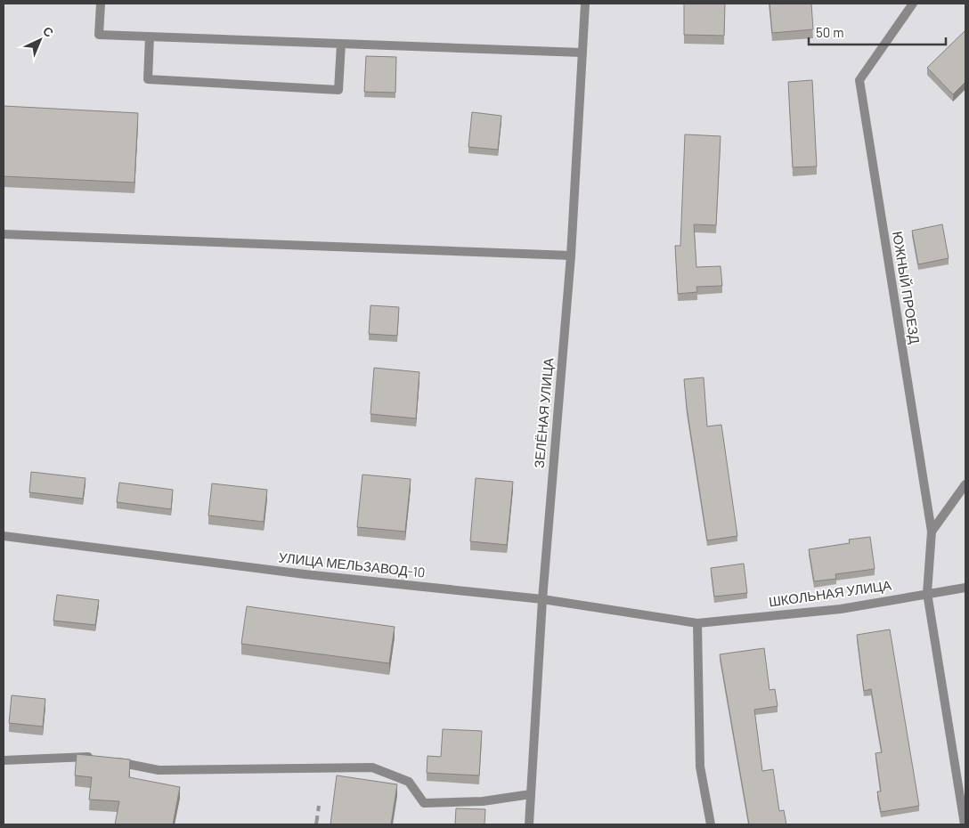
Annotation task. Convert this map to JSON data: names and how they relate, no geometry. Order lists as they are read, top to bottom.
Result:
{
  "streets": {
    "street": [
      "ЮЖНЫЙ ПРОЕЗД",
      "ЗЕЛЁНАЯ УЛИЦА",
      "УЛИЦА МЕЛЬЗАВОД-10",
      "ШКОЛЬНАЯ УЛИЦА"
    ]
  },
  "crossings": [
    ["ЮЖНЫЙ ПРОЕЗД", "ШКОЛЬНАЯ УЛИЦА"],
    ["ЗЕЛЁНАЯ УЛИЦА", "УЛИЦА МЕЛЬЗАВОД-10"],
    ["УЛИЦА МЕЛЬЗАВОД-10", "ШКОЛЬНАЯ УЛИЦА"]
  ],
  "scale_bar": "50 m",
  "north": "top right"
}
